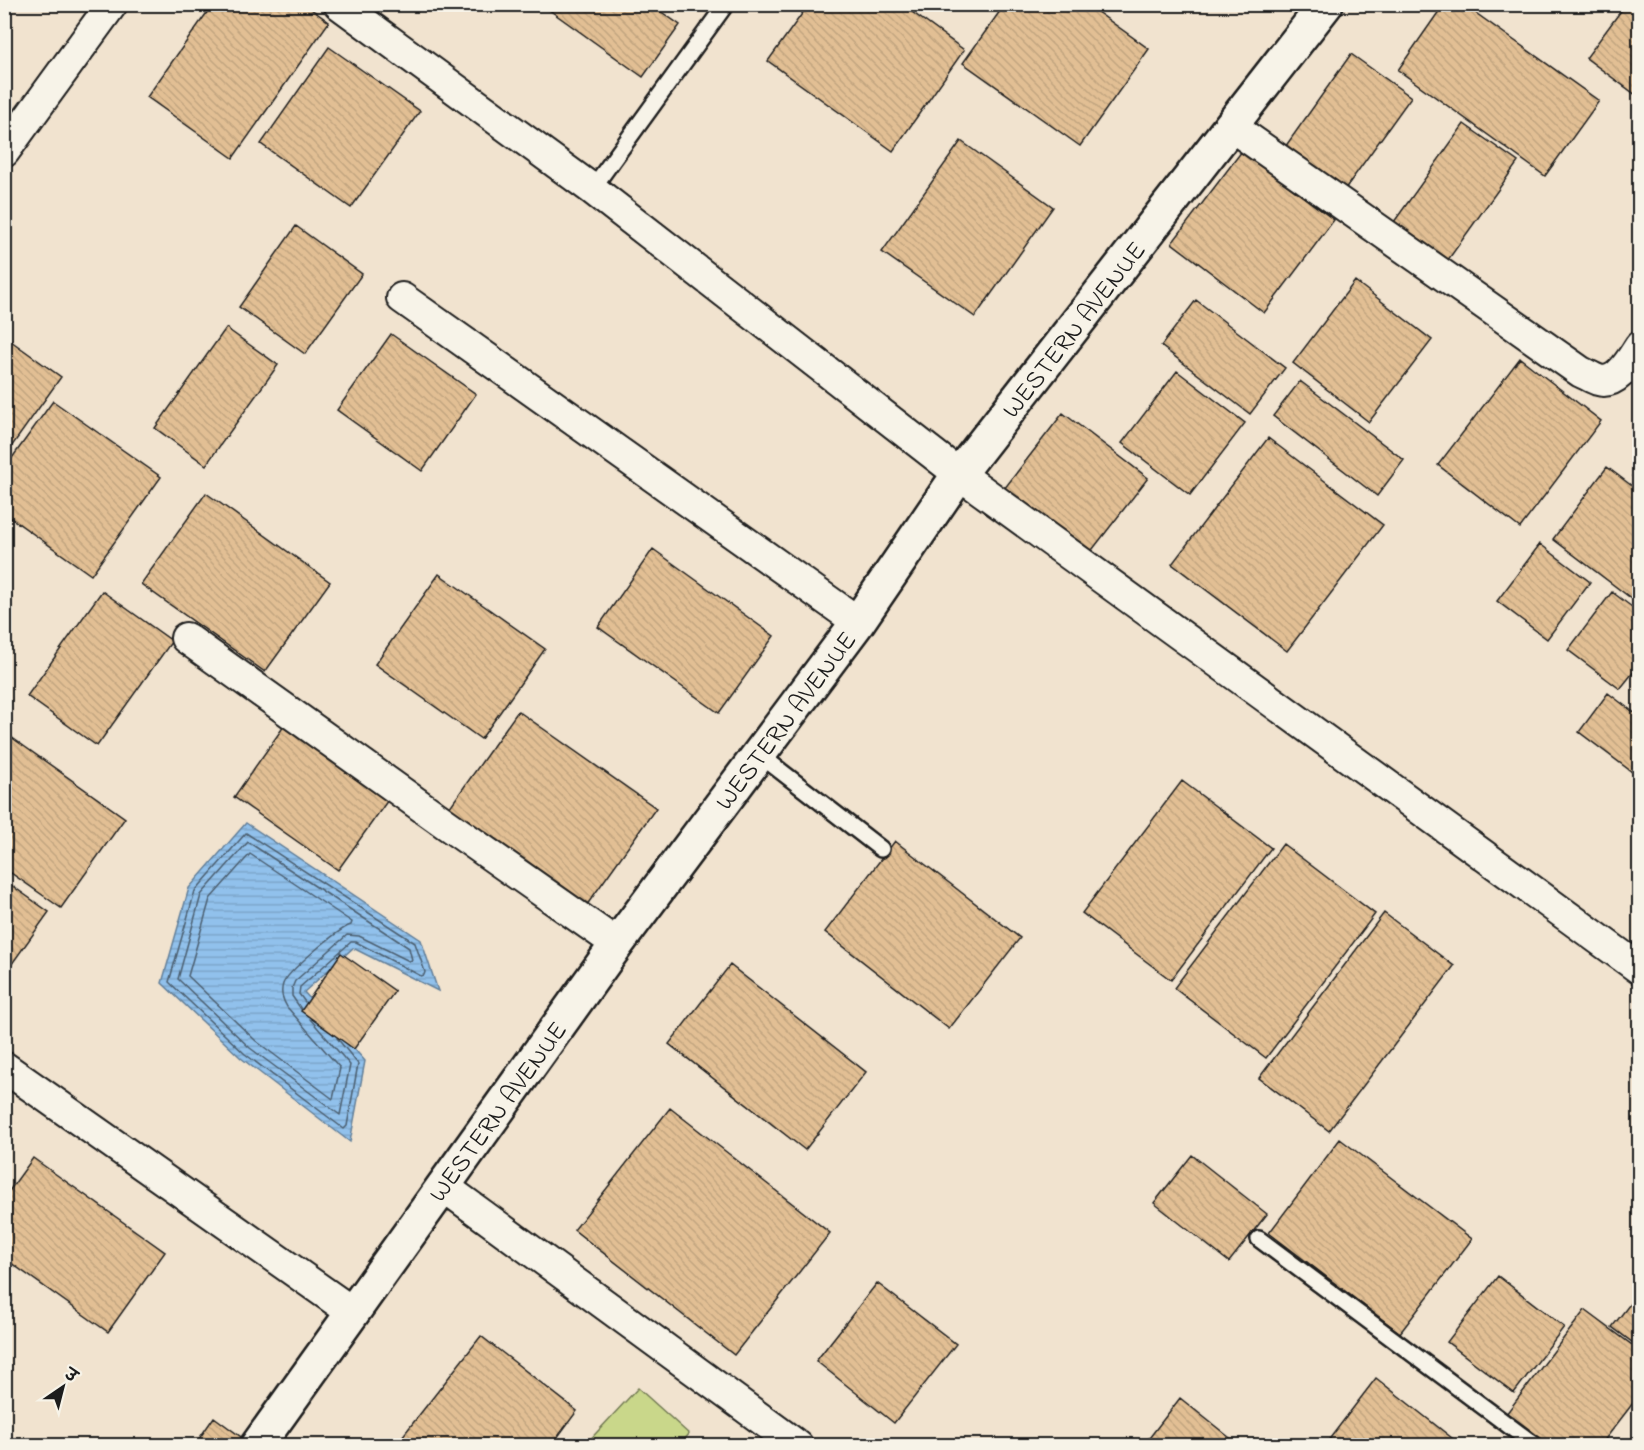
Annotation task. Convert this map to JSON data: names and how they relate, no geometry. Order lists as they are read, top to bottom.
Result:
{
  "streets": {
    "street": ["WESTERN AVENUE"]
  },
  "north": "top right"
}
